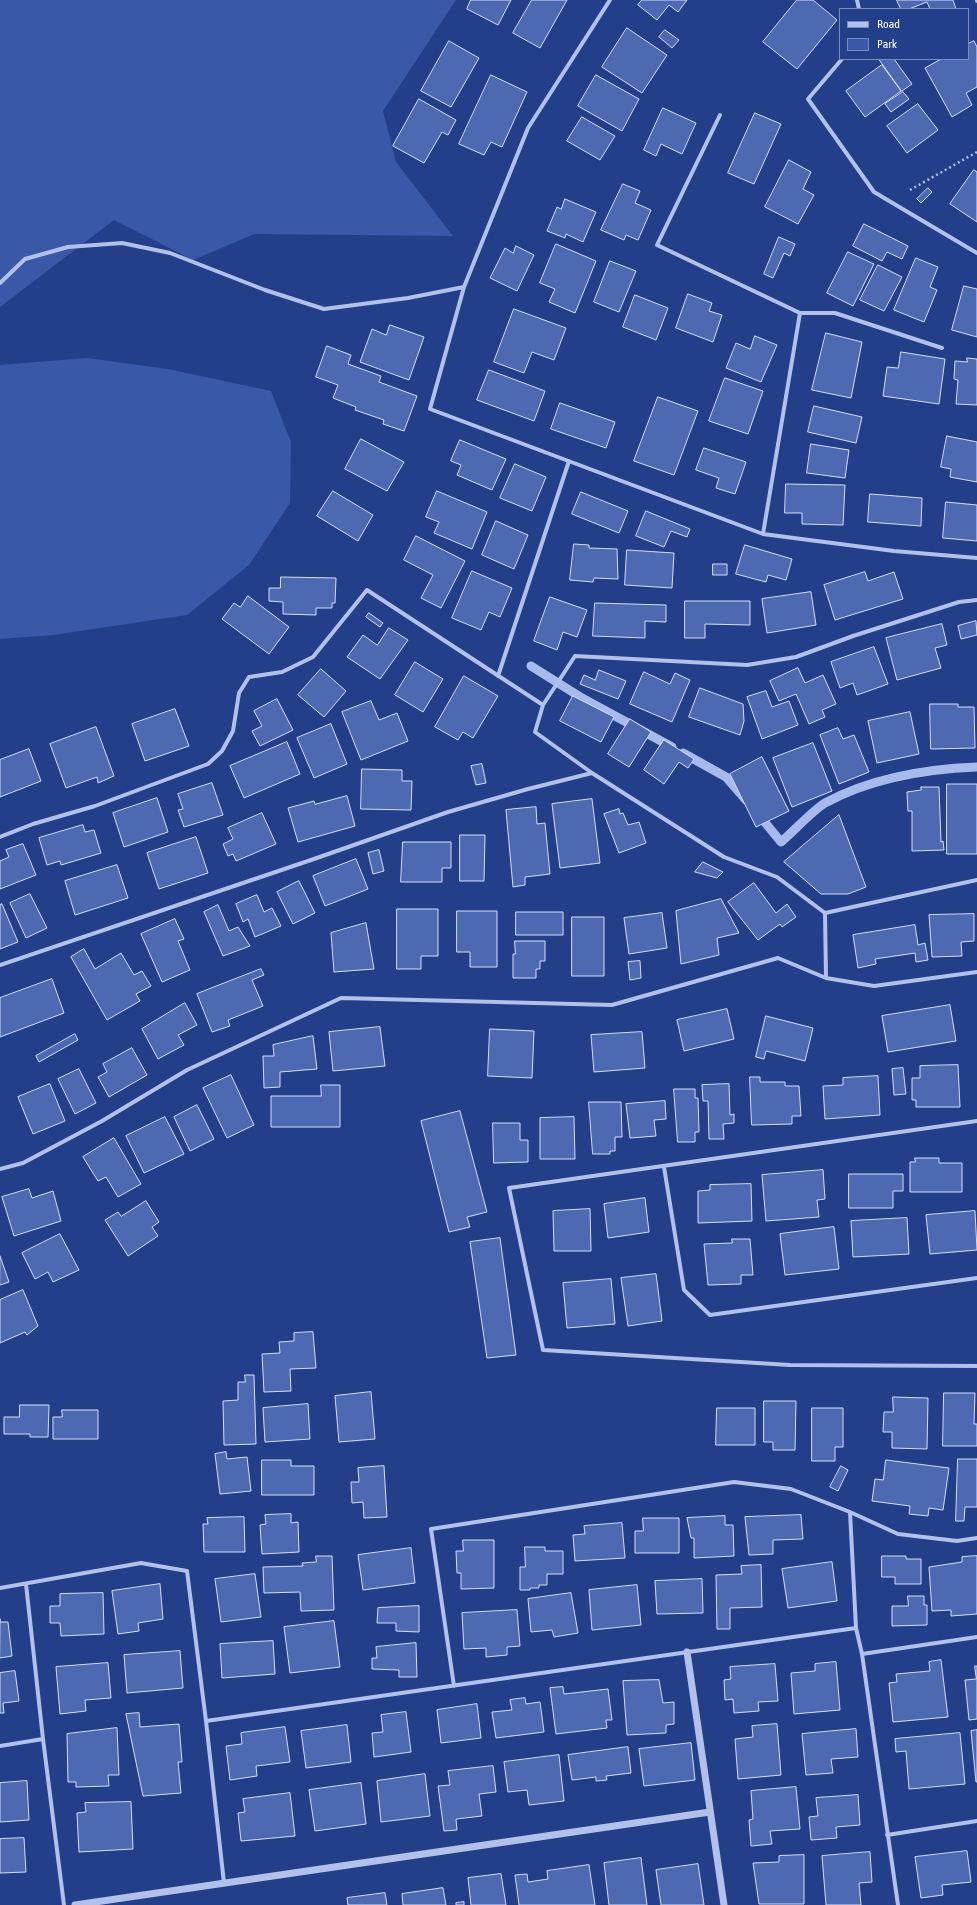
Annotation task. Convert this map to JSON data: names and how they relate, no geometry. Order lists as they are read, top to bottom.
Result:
{
  "legend": ["Road", "Park"]
}
